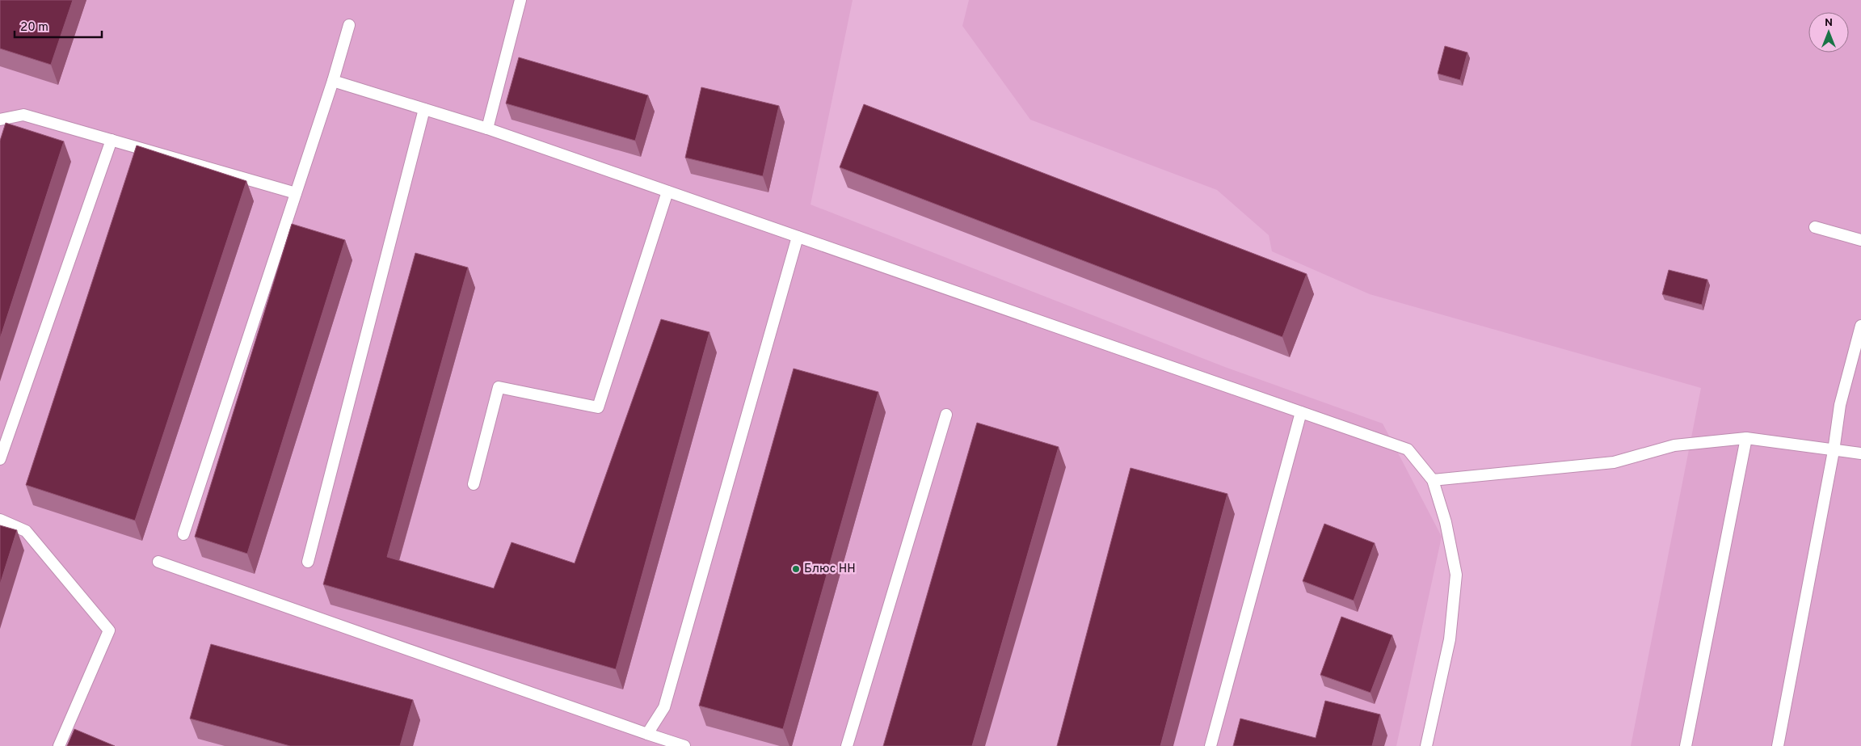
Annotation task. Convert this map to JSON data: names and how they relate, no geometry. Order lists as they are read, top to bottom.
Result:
{
  "places": ["Блюс НН"],
  "scale_bar": "20 m",
  "north": "top"
}
